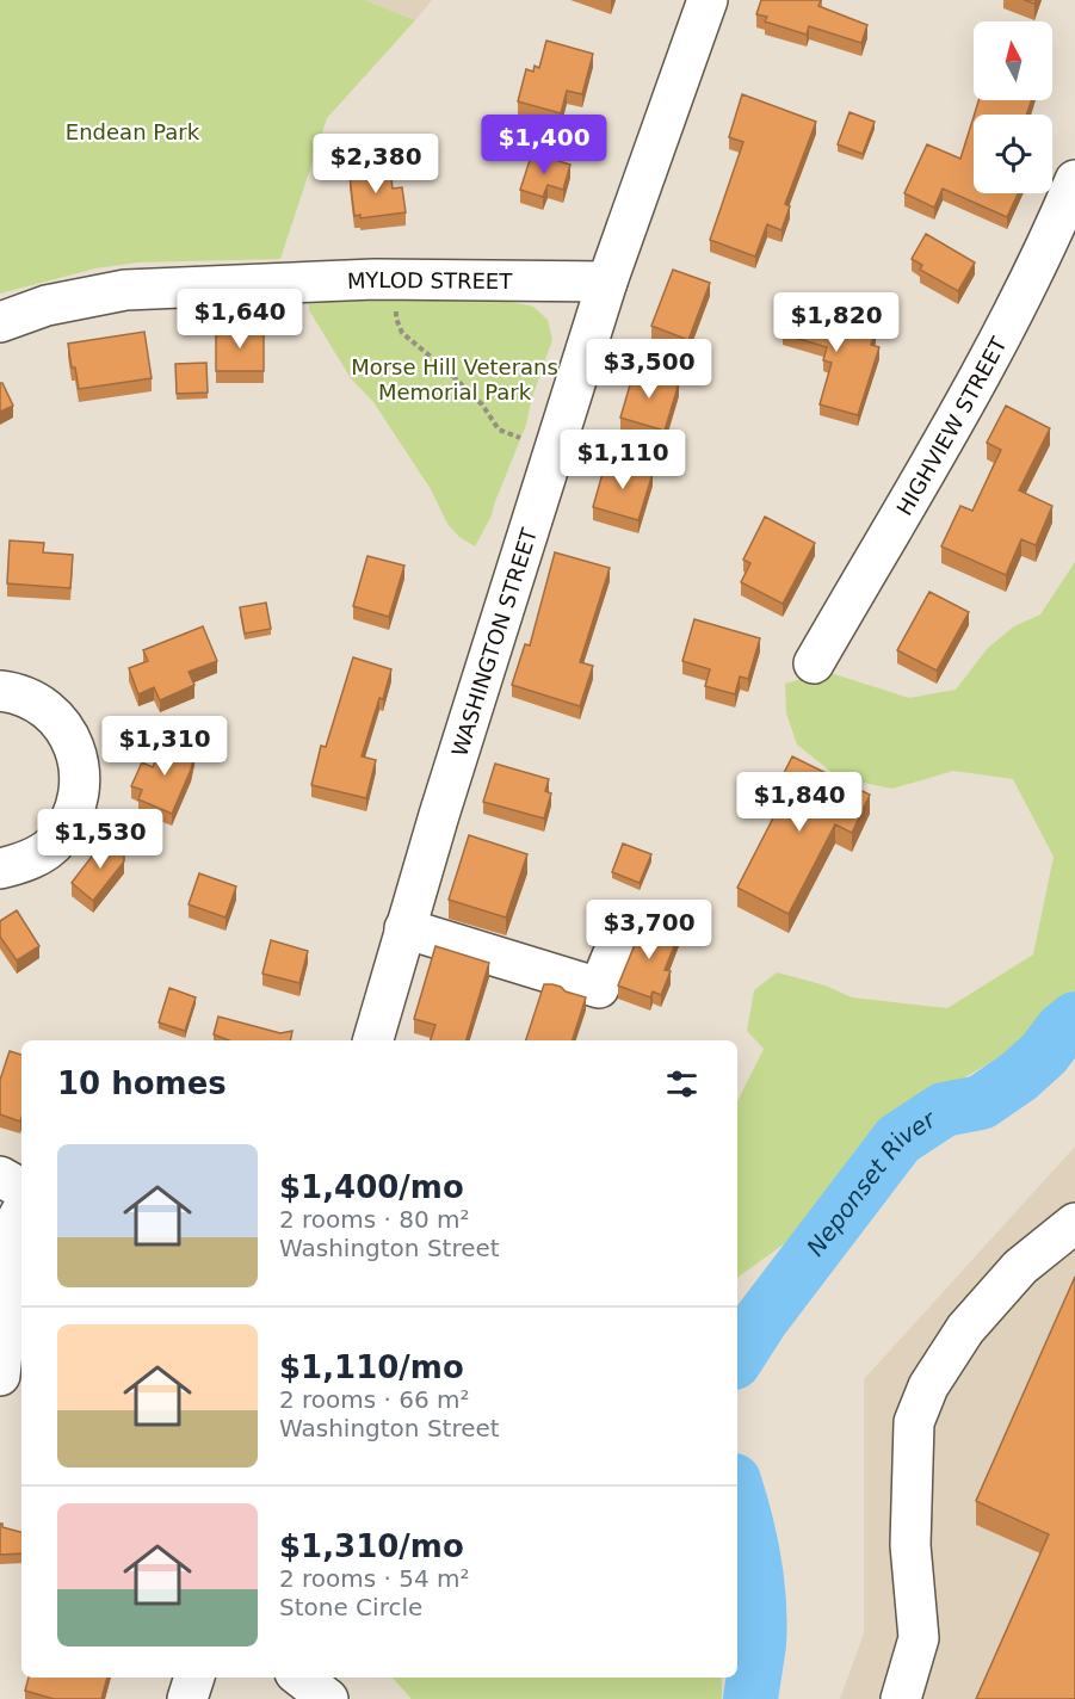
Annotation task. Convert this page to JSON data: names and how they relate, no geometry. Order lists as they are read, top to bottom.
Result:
{
  "streets": {
    "street": ["MYLOD STREET", "HIGHVIEW STREET", "WASHINGTON STREET"]
  },
  "crossings": [
    ["MYLOD STREET", "WASHINGTON STREET"]
  ],
  "water": ["Neponset River"],
  "parks": ["Endean Park", "Morse Hill Veterans Memorial Park"],
  "north": "top",
  "page": {
    "price": [
      "$1,400",
      "$2,380",
      "$1,640",
      "$1,820",
      "$3,500",
      "$1,110",
      "$1,310",
      "$1,840",
      "$1,530",
      "$3,700"
    ],
    "heading": "10 homes",
    "list": [
      {
        "name": "$1,400/mo",
        "note": "2 rooms · 80 m² · Washington Street"
      },
      {
        "name": "$1,110/mo",
        "note": "2 rooms · 66 m² · Washington Street"
      },
      {
        "name": "$1,310/mo",
        "note": "2 rooms · 54 m² · Stone Circle"
      }
    ]
  }
}
